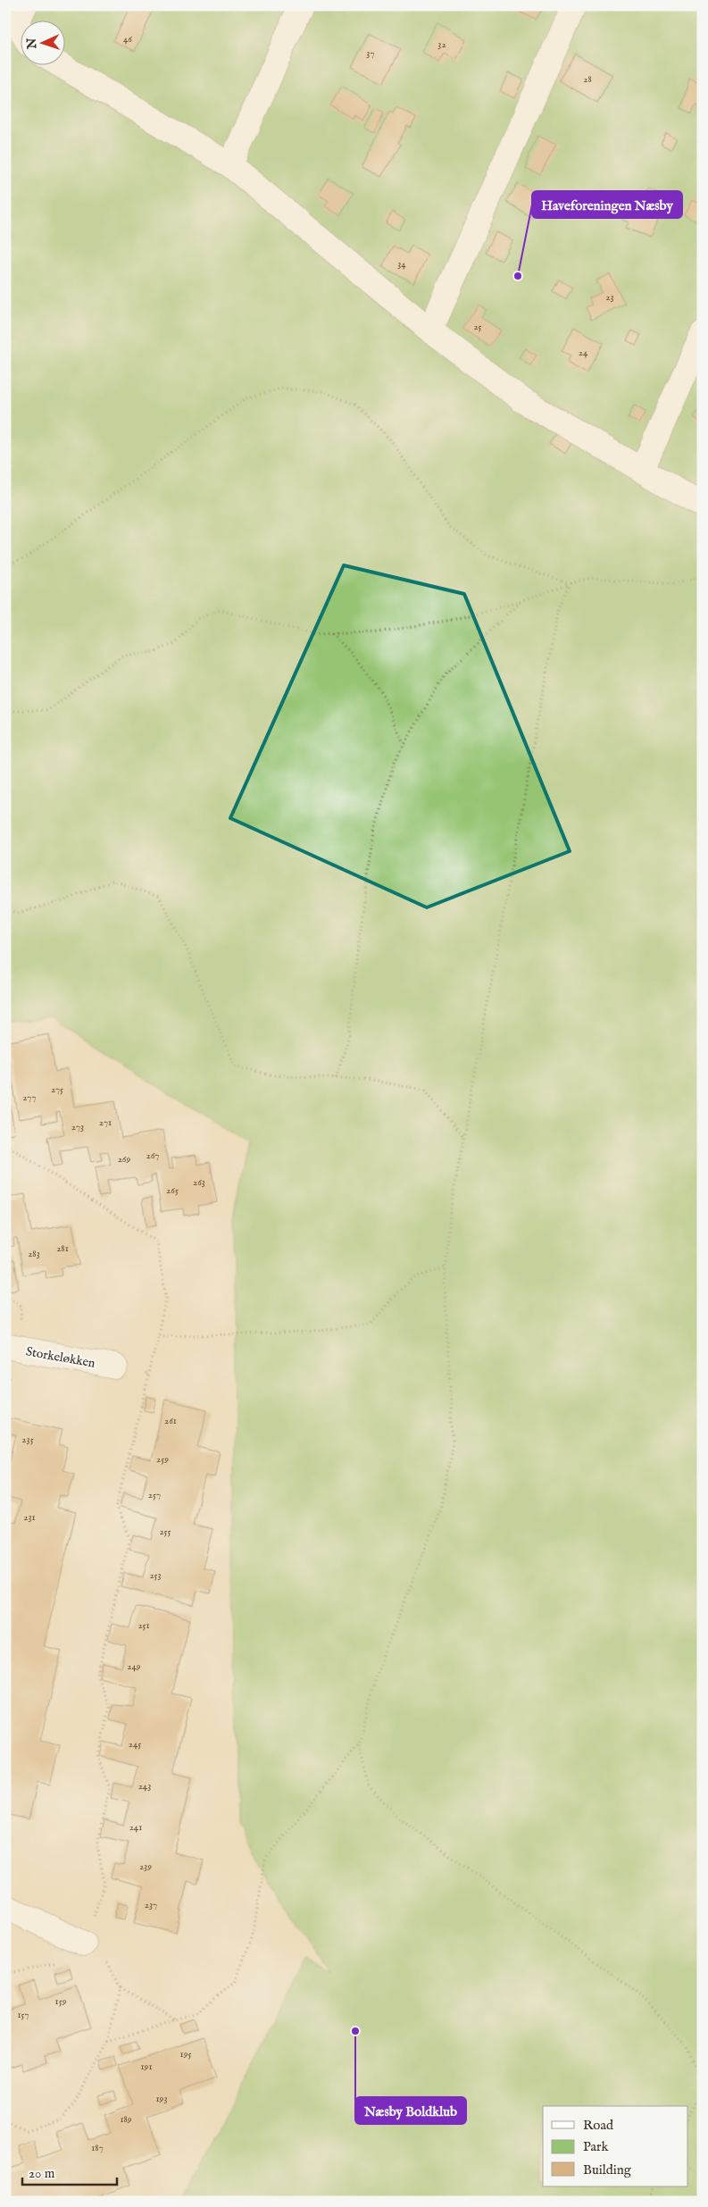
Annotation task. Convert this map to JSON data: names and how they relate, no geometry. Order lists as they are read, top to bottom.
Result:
{
  "streets": {
    "street": ["Storkeløkken"]
  },
  "places": ["Haveforeningen Næsby", "Næsby Boldklub"],
  "house_numbers": [
    "46",
    "32",
    "37",
    "28",
    "34",
    "23",
    "25",
    "24",
    "275",
    "277",
    "271",
    "273",
    "267",
    "269",
    "263",
    "265",
    "281",
    "283",
    "261",
    "235",
    "259",
    "257",
    "231",
    "255",
    "253",
    "251",
    "249",
    "245",
    "243",
    "241",
    "239",
    "237",
    "159",
    "157",
    "195",
    "191",
    "193",
    "189",
    "187"
  ],
  "legend": ["Road", "Park", "Building"],
  "scale_bar": "20 m",
  "north": "left"
}
